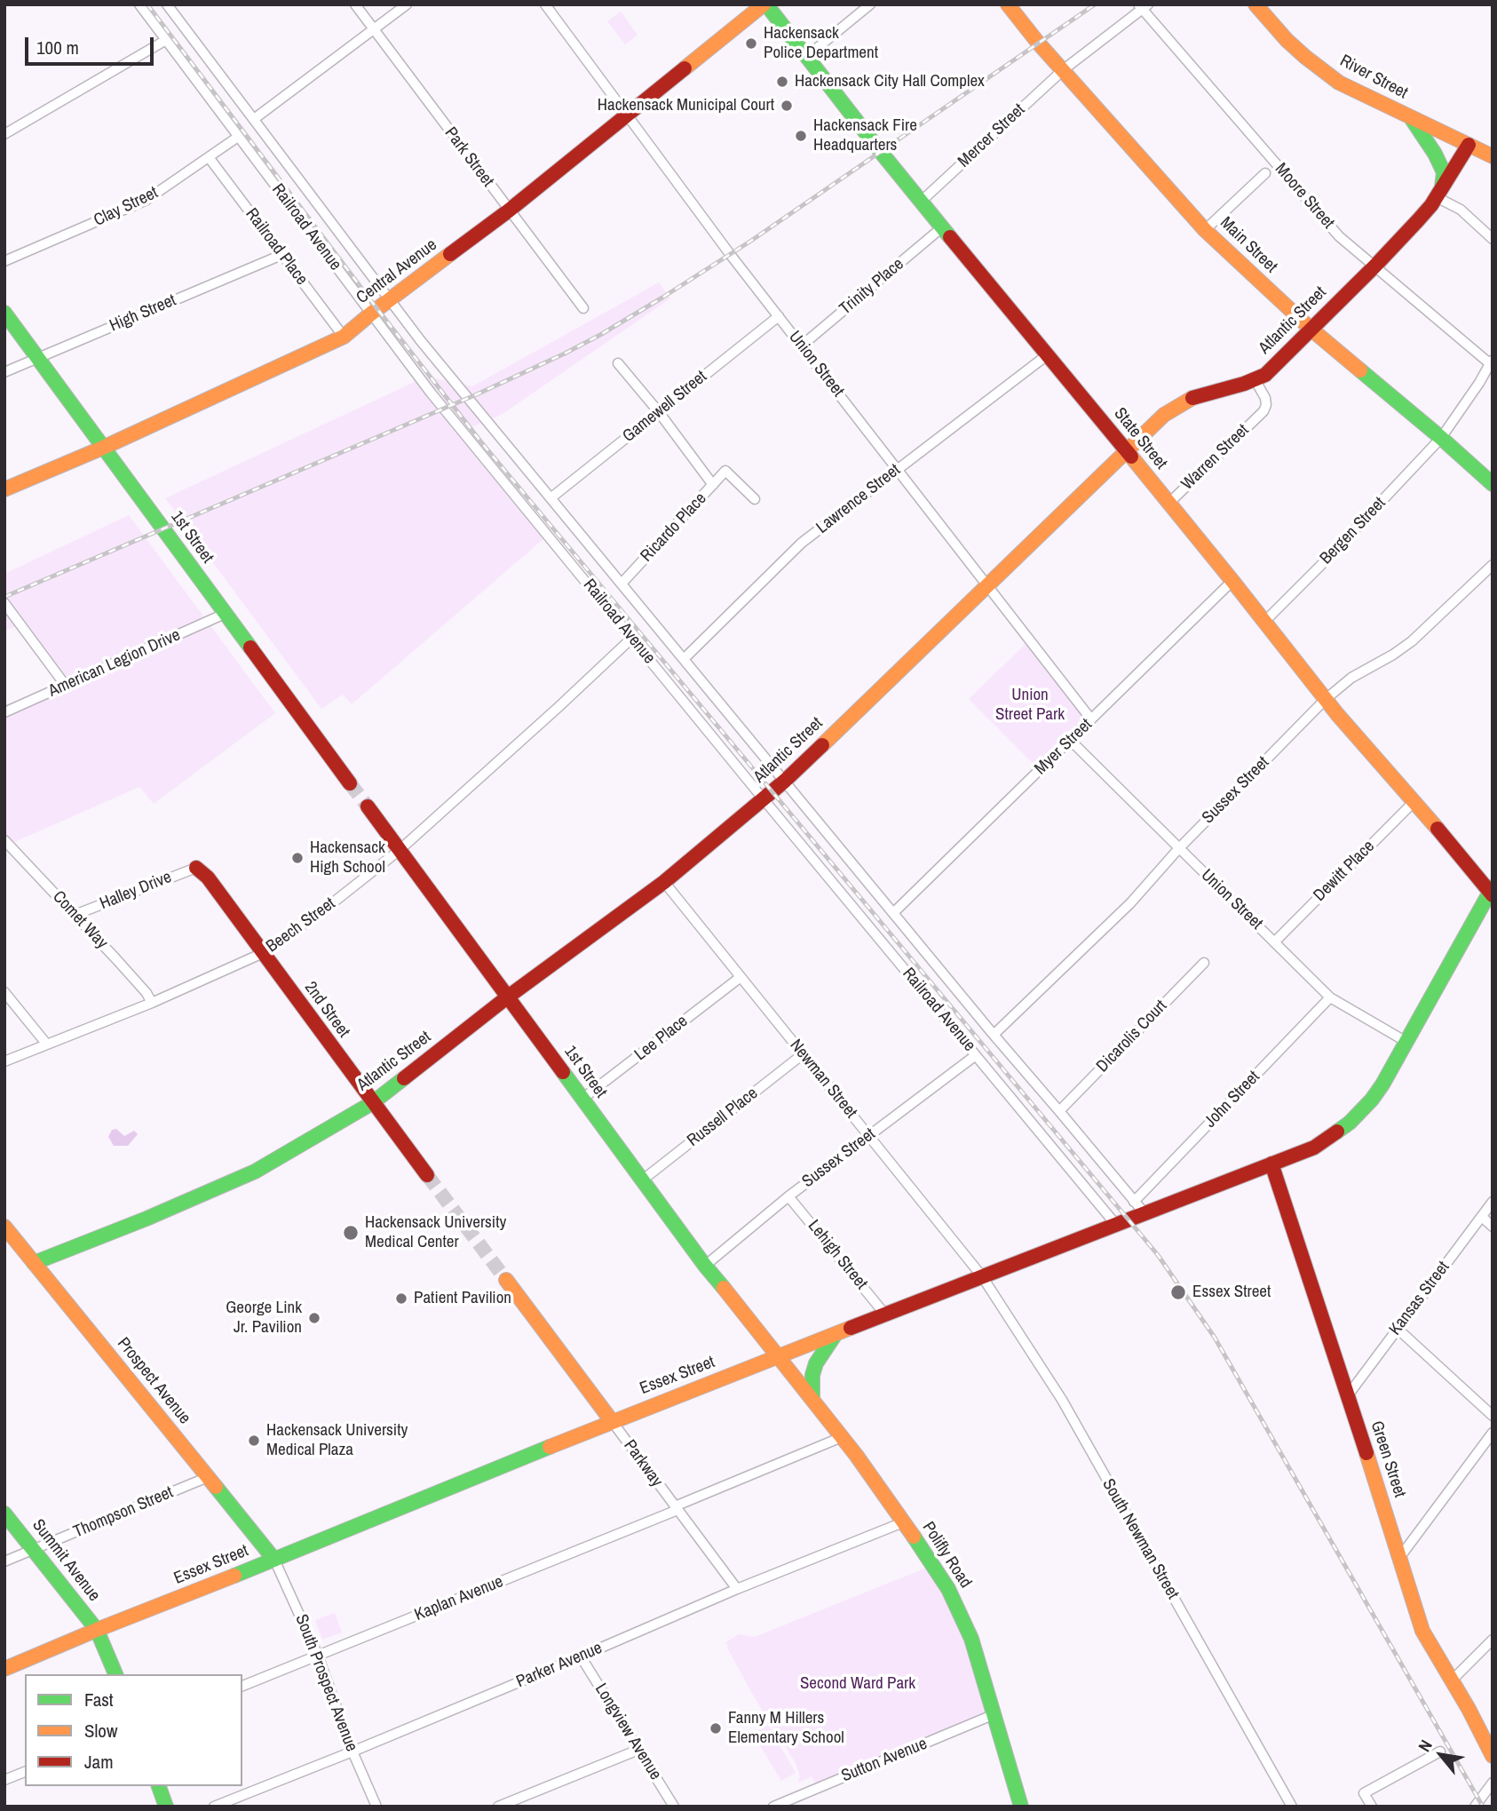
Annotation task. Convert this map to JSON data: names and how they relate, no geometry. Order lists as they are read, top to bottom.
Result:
{
  "streets": {
    "street": [
      "River Street",
      "Mercer Street",
      "Park Street",
      "Moore Street",
      "Clay Street",
      "Railroad Avenue",
      "Main Street",
      "Railroad Place",
      "Central Avenue",
      "Trinity Place",
      "High Street",
      "Atlantic Street",
      "Union Street",
      "Gamewell Street",
      "State Street",
      "Warren Street",
      "Lawrence Street",
      "Ricardo Place",
      "Bergen Street",
      "1st Street",
      "American Legion Drive",
      "Myer Street",
      "Sussex Street",
      "Dewitt Place",
      "Halley Drive",
      "Comet Way",
      "Beech Street",
      "2nd Street",
      "Dicarolis Court",
      "Lee Place",
      "Newman Street",
      "John Street",
      "Russell Place",
      "Lehigh Street",
      "Kansas Street",
      "Essex Street",
      "Prospect Avenue",
      "Green Street",
      "Parkway",
      "Thompson Street",
      "South Newman Street",
      "Polifly Road",
      "Summit Avenue",
      "Kaplan Avenue",
      "Parker Avenue",
      "South Prospect Avenue",
      "Longview Avenue",
      "Sutton Avenue"
    ]
  },
  "crossings": [
    ["River Street", "Atlantic Street"],
    ["Mercer Street", "Moore Street"],
    ["Mercer Street", "Main Street"],
    ["Mercer Street", "State Street"],
    ["Park Street", "Central Avenue"],
    ["Moore Street", "Atlantic Street"],
    ["Moore Street", "Bergen Street"],
    ["Clay Street", "Railroad Avenue"],
    ["Clay Street", "Railroad Place"],
    ["Railroad Avenue", "Central Avenue"],
    ["Railroad Avenue", "Atlantic Street"],
    ["Railroad Avenue", "Gamewell Street"],
    ["Railroad Avenue", "Lawrence Street"],
    ["Railroad Avenue", "Ricardo Place"],
    ["Railroad Avenue", "Myer Street"],
    ["Railroad Avenue", "Sussex Street"],
    ["Railroad Avenue", "Beech Street"],
    ["Railroad Avenue", "Dicarolis Court"],
    ["Railroad Avenue", "John Street"],
    ["Railroad Avenue", "Essex Street"],
    ["Main Street", "Atlantic Street"],
    ["Main Street", "Bergen Street"],
    ["Railroad Place", "Central Avenue"],
    ["Railroad Place", "High Street"],
    ["Central Avenue", "Union Street"],
    ["Central Avenue", "State Street"],
    ["Central Avenue", "1st Street"],
    ["Trinity Place", "Union Street"],
    ["Trinity Place", "State Street"],
    ["High Street", "1st Street"],
    ["Atlantic Street", "Union Street"],
    ["Atlantic Street", "State Street"],
    ["Atlantic Street", "Warren Street"],
    ["Atlantic Street", "1st Street"],
    ["Atlantic Street", "2nd Street"],
    ["Atlantic Street", "Newman Street"],
    ["Atlantic Street", "Prospect Avenue"],
    ["Union Street", "Gamewell Street"],
    ["Union Street", "Lawrence Street"],
    ["Union Street", "Myer Street"],
    ["Union Street", "Sussex Street"],
    ["Union Street", "Dewitt Place"],
    ["Union Street", "John Street"],
    ["Union Street", "Essex Street"],
    ["State Street", "Warren Street"],
    ["State Street", "Lawrence Street"],
    ["State Street", "Bergen Street"],
    ["State Street", "Myer Street"],
    ["State Street", "Sussex Street"],
    ["State Street", "Dewitt Place"],
    ["State Street", "Essex Street"],
    ["1st Street", "American Legion Drive"],
    ["1st Street", "Sussex Street"],
    ["1st Street", "Beech Street"],
    ["1st Street", "Lee Place"],
    ["1st Street", "Russell Place"],
    ["1st Street", "Essex Street"],
    ["1st Street", "Polifly Road"],
    ["Sussex Street", "Newman Street"],
    ["Sussex Street", "Lehigh Street"],
    ["Halley Drive", "Comet Way"],
    ["Halley Drive", "2nd Street"],
    ["Comet Way", "Beech Street"],
    ["Beech Street", "2nd Street"],
    ["Lee Place", "Newman Street"],
    ["Newman Street", "Russell Place"],
    ["Newman Street", "Essex Street"],
    ["Newman Street", "South Newman Street"],
    ["Lehigh Street", "Essex Street"],
    ["Kansas Street", "Green Street"],
    ["Essex Street", "Prospect Avenue"],
    ["Essex Street", "Green Street"],
    ["Essex Street", "Parkway"],
    ["Essex Street", "South Newman Street"],
    ["Essex Street", "Polifly Road"],
    ["Essex Street", "Summit Avenue"],
    ["Essex Street", "South Prospect Avenue"],
    ["Prospect Avenue", "Thompson Street"],
    ["Prospect Avenue", "South Prospect Avenue"],
    ["Parkway", "Kaplan Avenue"],
    ["Parkway", "Parker Avenue"],
    ["Thompson Street", "Summit Avenue"],
    ["Polifly Road", "Kaplan Avenue"],
    ["Polifly Road", "Parker Avenue"],
    ["Polifly Road", "Sutton Avenue"],
    ["Kaplan Avenue", "South Prospect Avenue"],
    ["Parker Avenue", "South Prospect Avenue"],
    ["Parker Avenue", "Longview Avenue"]
  ],
  "parks": ["Union Street Park", "Second Ward Park"],
  "places": [
    "Hackensack Police Department",
    "Hackensack City Hall Complex",
    "Hackensack Municipal Court",
    "Hackensack Fire Headquarters",
    "Hackensack High School",
    "Hackensack University Medical Center",
    "Essex Street",
    "Patient Pavilion",
    "George Link Jr. Pavilion",
    "Hackensack University Medical Plaza",
    "Fanny M Hillers Elementary School"
  ],
  "legend": ["Fast", "Slow", "Jam"],
  "scale_bar": "100 m",
  "north": "top left"
}
